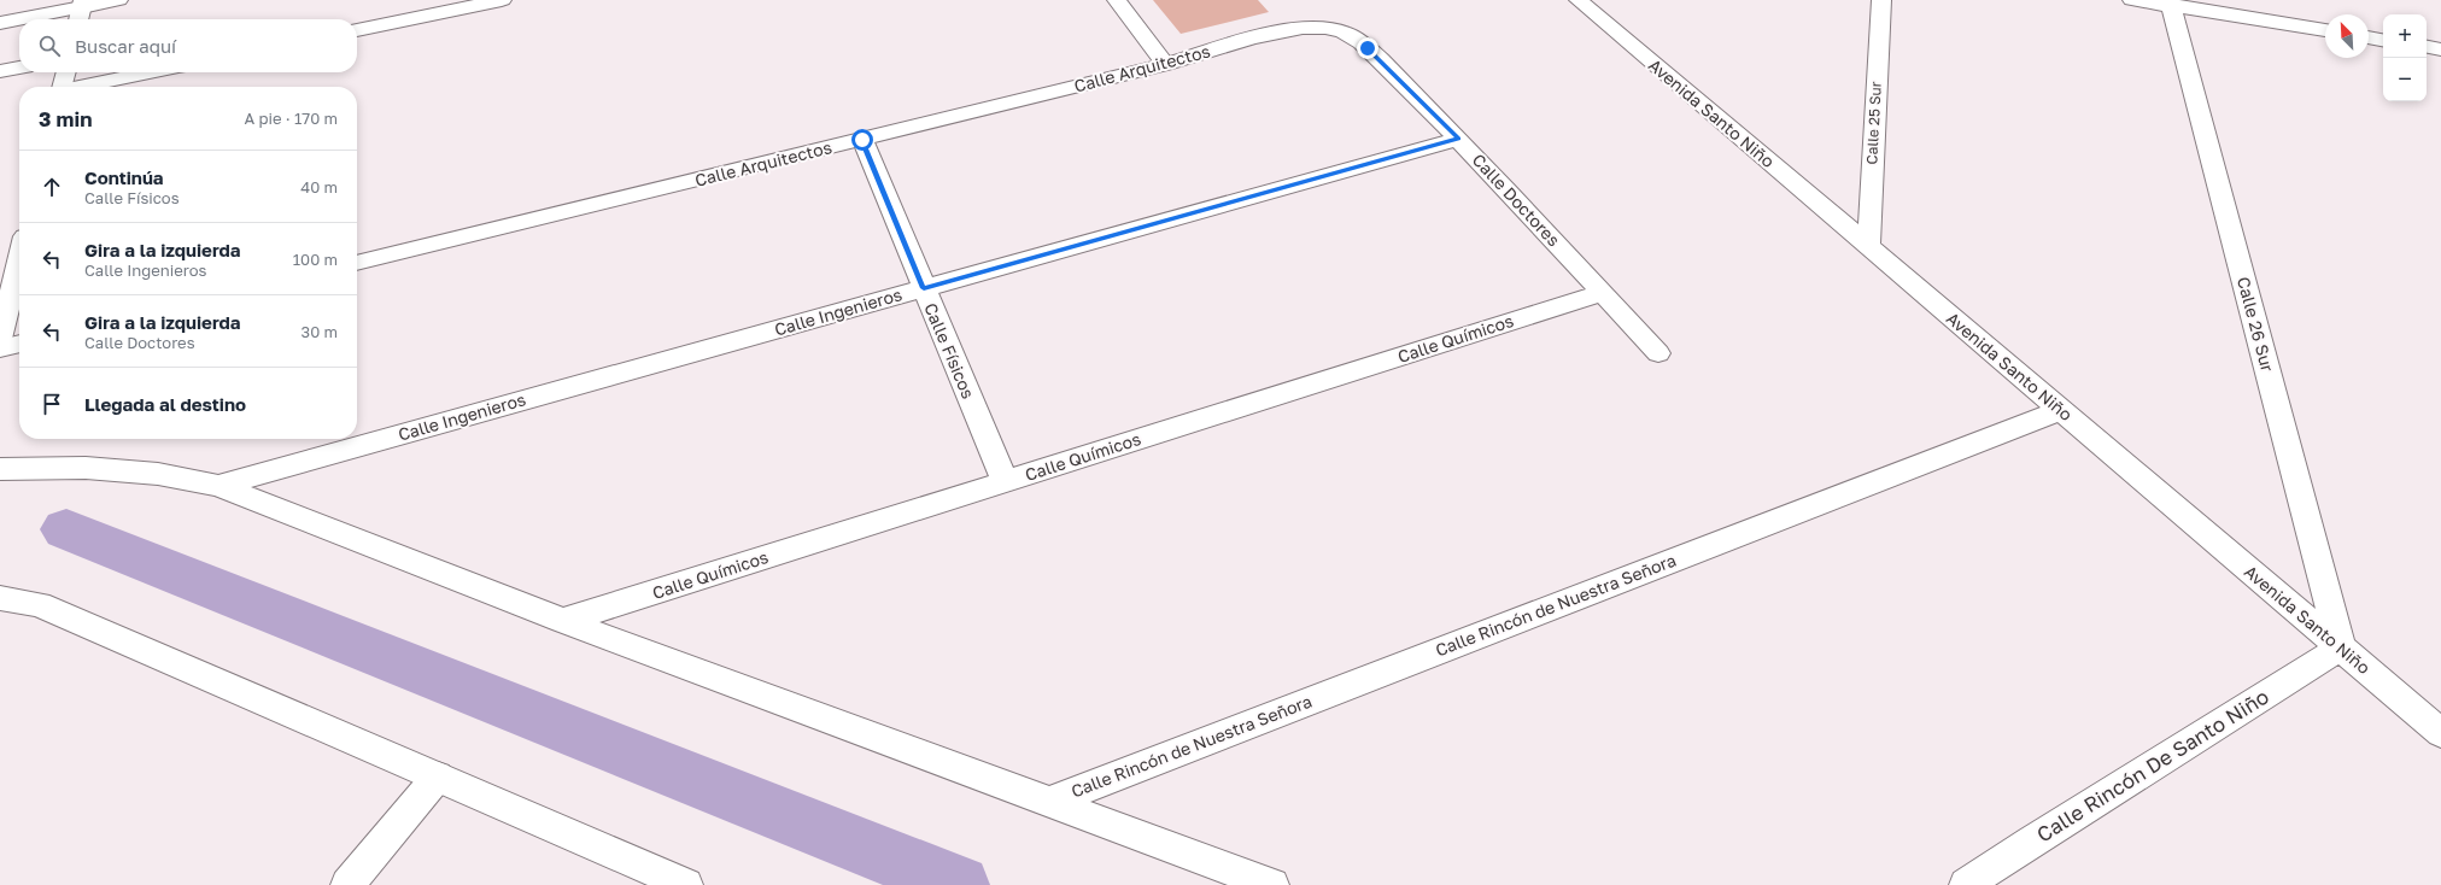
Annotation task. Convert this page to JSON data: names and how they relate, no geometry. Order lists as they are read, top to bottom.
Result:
{
  "streets": {
    "street": [
      "Calle Arquitectos",
      "Avenida Santo Niño",
      "Calle 25 Sur",
      "Calle Doctores",
      "Calle Ingenieros",
      "Calle 26 Sur",
      "Calle Químicos",
      "Calle Físicos",
      "Calle Rincón de Nuestra Señora",
      "Calle Rincón De Santo Niño"
    ]
  },
  "crossings": [
    ["Calle Arquitectos", "Calle Doctores"],
    ["Calle Arquitectos", "Calle Físicos"],
    ["Avenida Santo Niño", "Calle 25 Sur"],
    ["Avenida Santo Niño", "Calle 26 Sur"],
    ["Avenida Santo Niño", "Calle Rincón de Nuestra Señora"],
    ["Avenida Santo Niño", "Calle Rincón De Santo Niño"],
    ["Calle Doctores", "Calle Ingenieros"],
    ["Calle Doctores", "Calle Químicos"],
    ["Calle Ingenieros", "Calle Físicos"],
    ["Calle 26 Sur", "Calle Rincón De Santo Niño"],
    ["Calle Químicos", "Calle Físicos"]
  ],
  "north": "top left",
  "page": {
    "map_buttons": ["+", "−"],
    "search": "Buscar aquí",
    "heading": ["3 min", "A pie · 170 m"],
    "list": [
      ["Continúa", "Calle Físicos", "40 m"],
      ["Gira a la izquierda", "Calle Ingenieros", "100 m"],
      ["Gira a la izquierda", "Calle Doctores", "30 m"],
      "Llegada al destino"
    ]
  }
}
